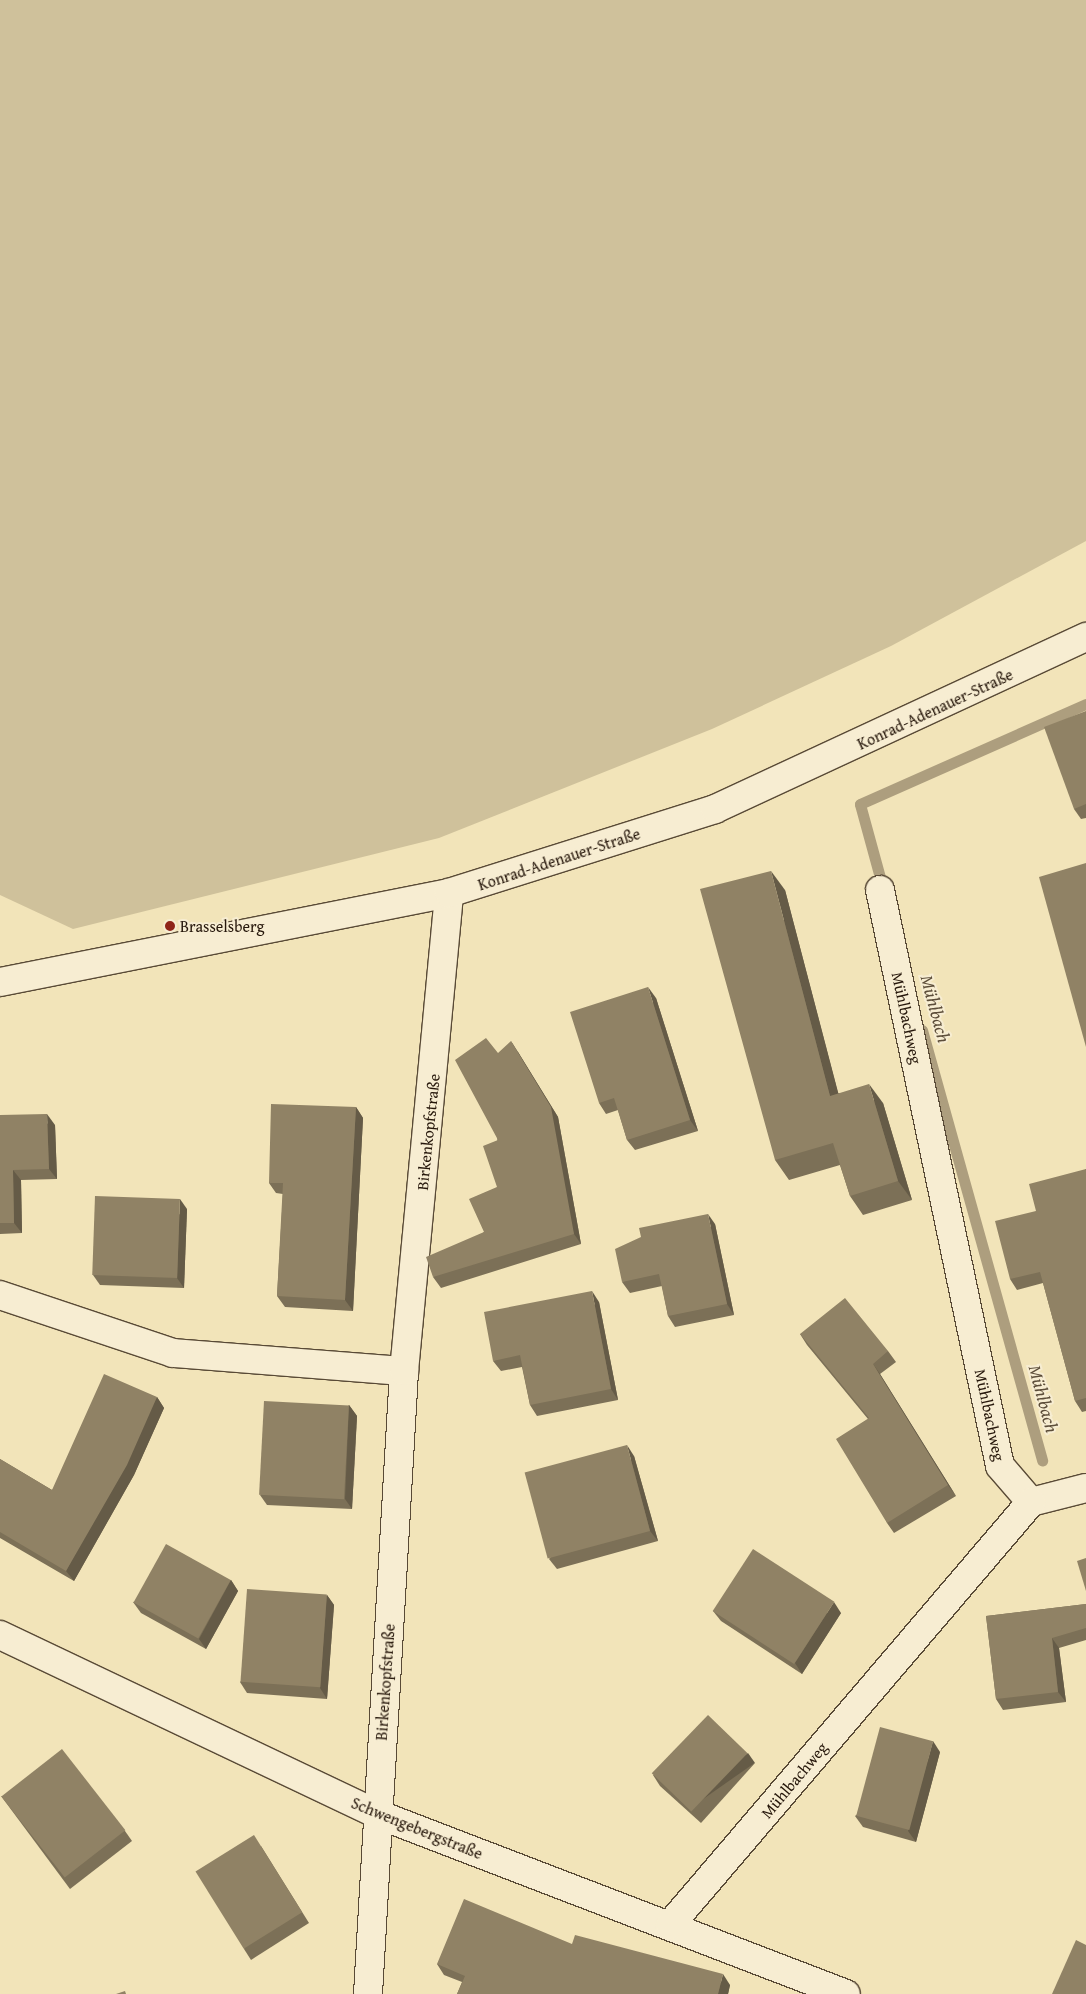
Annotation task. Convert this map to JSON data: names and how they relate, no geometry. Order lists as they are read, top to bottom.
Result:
{
  "streets": {
    "street": [
      "Konrad-Adenauer-Straße",
      "Mühlbachweg",
      "Birkenkopfstraße",
      "Schwengebergstraße"
    ]
  },
  "crossings": [
    ["Konrad-Adenauer-Straße", "Birkenkopfstraße"],
    ["Mühlbachweg", "Schwengebergstraße"],
    ["Birkenkopfstraße", "Schwengebergstraße"]
  ],
  "water": ["Mühlbach"],
  "places": ["Brasselsberg"]
}
